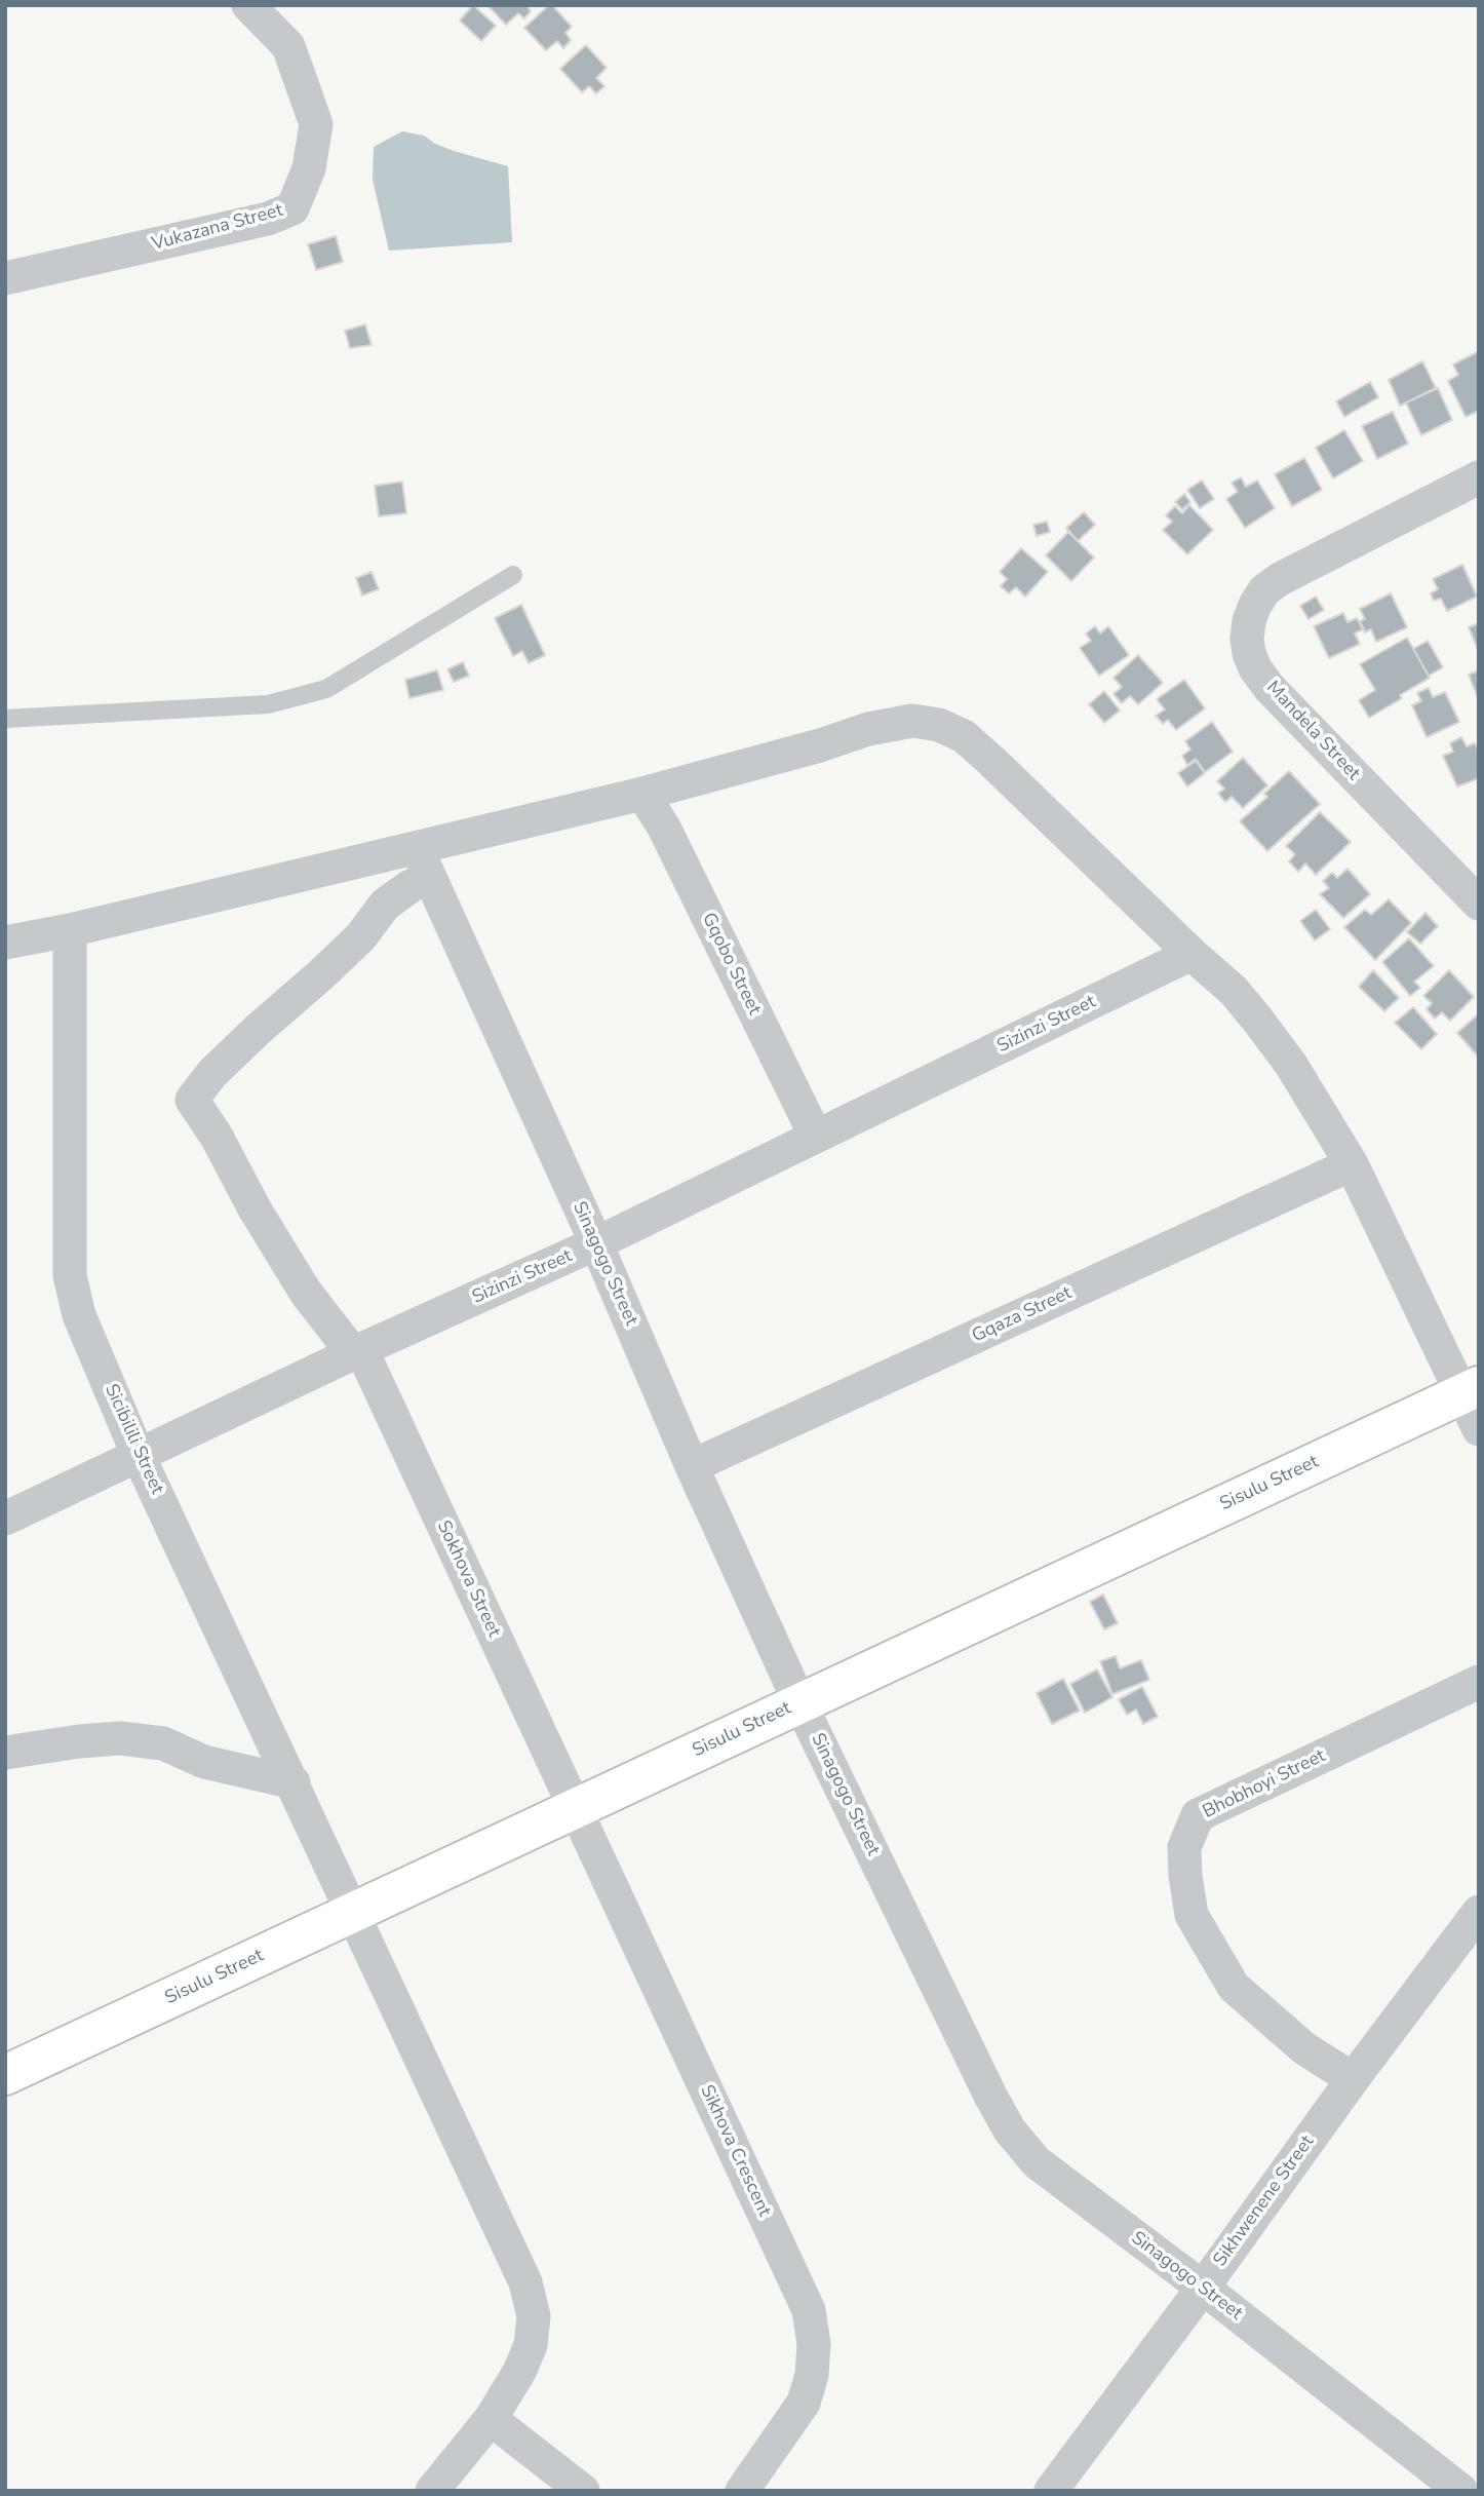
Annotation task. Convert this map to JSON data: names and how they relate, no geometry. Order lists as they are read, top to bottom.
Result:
{
  "streets": {
    "street": [
      "Vukazana Street",
      "Mandela Street",
      "Gqobo Street",
      "Sizinzi Street",
      "Sinagogo Street",
      "Gqaza Street",
      "Sicibilili Street",
      "Sisulu Street",
      "Sokhova Street",
      "Bhobhoyi Street",
      "Sikhova Crescent",
      "Sikhwenene Street"
    ]
  },
  "crossings": [
    ["Gqobo Street", "Sizinzi Street"],
    ["Sizinzi Street", "Sinagogo Street"],
    ["Sizinzi Street", "Sicibilili Street"],
    ["Sizinzi Street", "Sokhova Street"],
    ["Sinagogo Street", "Gqaza Street"],
    ["Sinagogo Street", "Sisulu Street"],
    ["Sinagogo Street", "Sikhwenene Street"],
    ["Sicibilili Street", "Sisulu Street"],
    ["Sisulu Street", "Sokhova Street"],
    ["Sisulu Street", "Sikhova Crescent"],
    ["Sokhova Street", "Sikhova Crescent"],
    ["Bhobhoyi Street", "Sikhwenene Street"]
  ]
}
